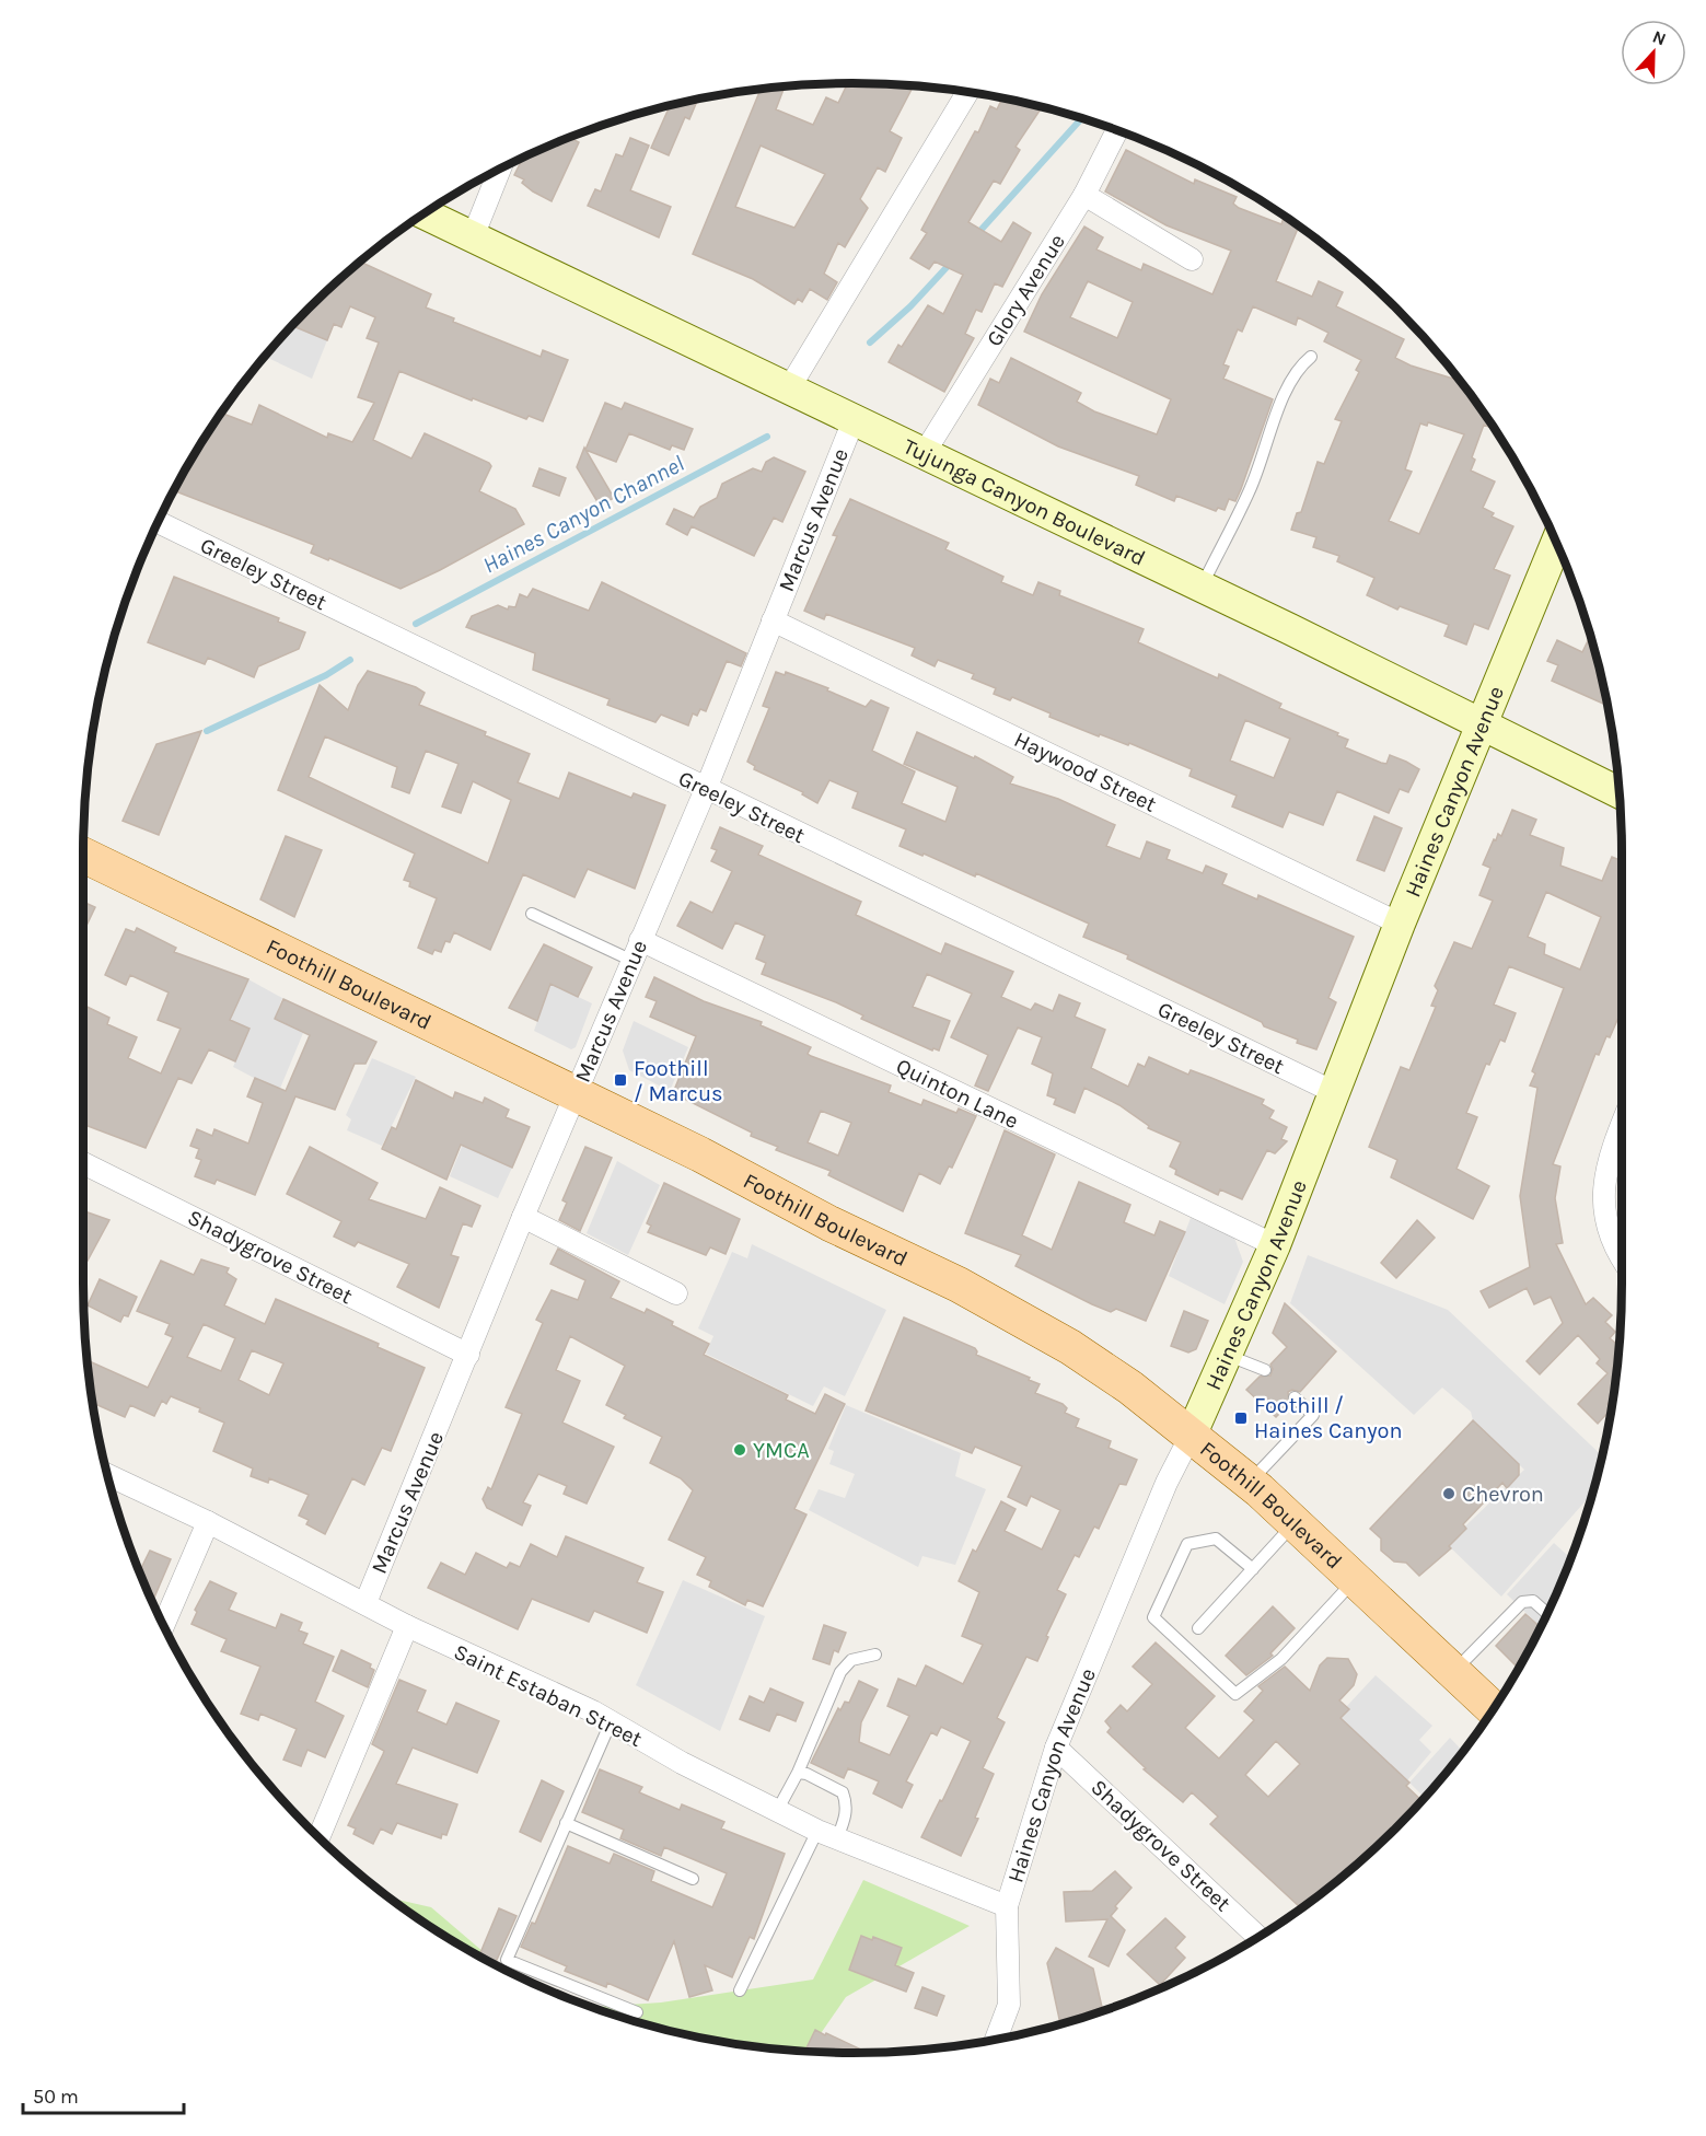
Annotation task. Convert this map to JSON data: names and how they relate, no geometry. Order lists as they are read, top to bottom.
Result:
{
  "streets": {
    "main road": ["Tujunga Canyon Boulevard", "Haines Canyon Avenue", "Foothill Boulevard"],
    "street": [
      "Glory Avenue",
      "Marcus Avenue",
      "Greeley Street",
      "Haywood Street",
      "Quinton Lane",
      "Shadygrove Street",
      "Saint Estaban Street"
    ]
  },
  "crossings": [
    ["Glory Avenue", "Tujunga Canyon Boulevard"],
    ["Tujunga Canyon Boulevard", "Marcus Avenue"],
    ["Tujunga Canyon Boulevard", "Haines Canyon Avenue"],
    ["Marcus Avenue", "Greeley Street"],
    ["Marcus Avenue", "Haywood Street"],
    ["Marcus Avenue", "Foothill Boulevard"],
    ["Marcus Avenue", "Quinton Lane"],
    ["Marcus Avenue", "Shadygrove Street"],
    ["Marcus Avenue", "Saint Estaban Street"],
    ["Greeley Street", "Haines Canyon Avenue"],
    ["Haywood Street", "Haines Canyon Avenue"],
    ["Haines Canyon Avenue", "Foothill Boulevard"],
    ["Haines Canyon Avenue", "Quinton Lane"],
    ["Haines Canyon Avenue", "Shadygrove Street"],
    ["Haines Canyon Avenue", "Saint Estaban Street"]
  ],
  "water": ["Haines Canyon Channel"],
  "places": {
    "transit": ["Foothill / Marcus", "Foothill / Haines Canyon"],
    "other": ["YMCA", "Chevron"]
  },
  "scale_bar": "50 m",
  "north": "top"
}
